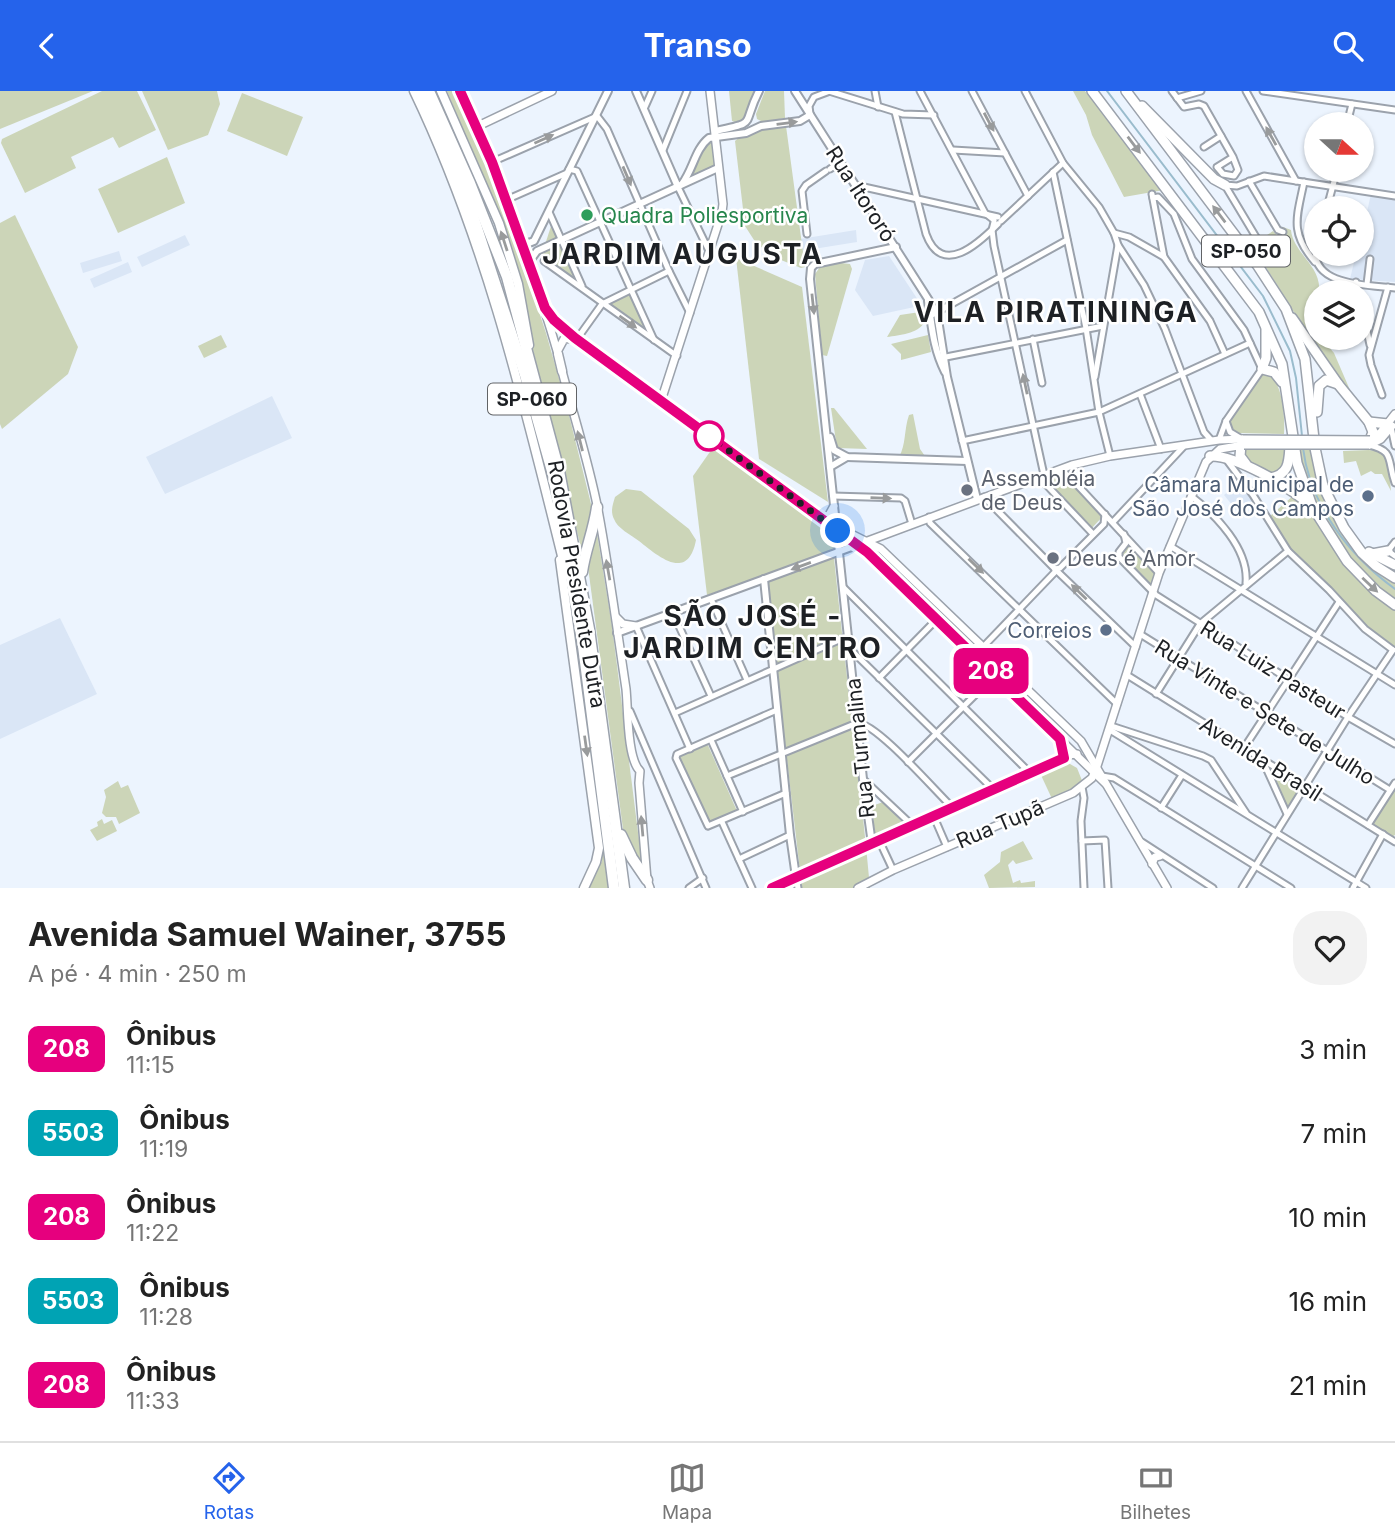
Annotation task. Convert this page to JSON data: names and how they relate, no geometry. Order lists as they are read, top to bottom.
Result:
{
  "streets": {
    "highway": ["SP-050", "SP-060", "Rodovia Presidente Dutra"],
    "main road": ["Rua Tupã"],
    "street": [
      "Rua Itororó",
      "Rua Luiz Pasteur",
      "Rua Vinte e Sete de Julho",
      "Rua Turmalina",
      "Avenida Brasil"
    ]
  },
  "crossings": [
    ["Rua Itororó", "Rua Turmalina"]
  ],
  "districts": ["JARDIM AUGUSTA", "VILA PIRATININGA", "SÃO JOSÉ - JARDIM CENTRO"],
  "places": [
    "Quadra Poliesportiva",
    "Assembléia de Deus",
    "Câmara Municipal de São José dos Campos",
    "Deus é Amor",
    "Correios"
  ],
  "lines": ["bus line 208"],
  "north": "right",
  "page": {
    "header": "Transo",
    "on_map": "208",
    "heading": ["Avenida Samuel Wainer, 3755", "A pé · 4 min · 250 m"],
    "list": [
      {
        "mark": "208",
        "name": "Ônibus",
        "note": "11:15",
        "value": "3 min"
      },
      {
        "mark": "5503",
        "name": "Ônibus",
        "note": "11:19",
        "value": "7 min"
      },
      {
        "mark": "208",
        "name": "Ônibus",
        "note": "11:22",
        "value": "10 min"
      },
      {
        "mark": "5503",
        "name": "Ônibus",
        "note": "11:28",
        "value": "16 min"
      },
      {
        "mark": "208",
        "name": "Ônibus",
        "note": "11:33",
        "value": "21 min"
      }
    ],
    "tabs": ["Rotas", "Mapa", "Bilhetes"]
  }
}
